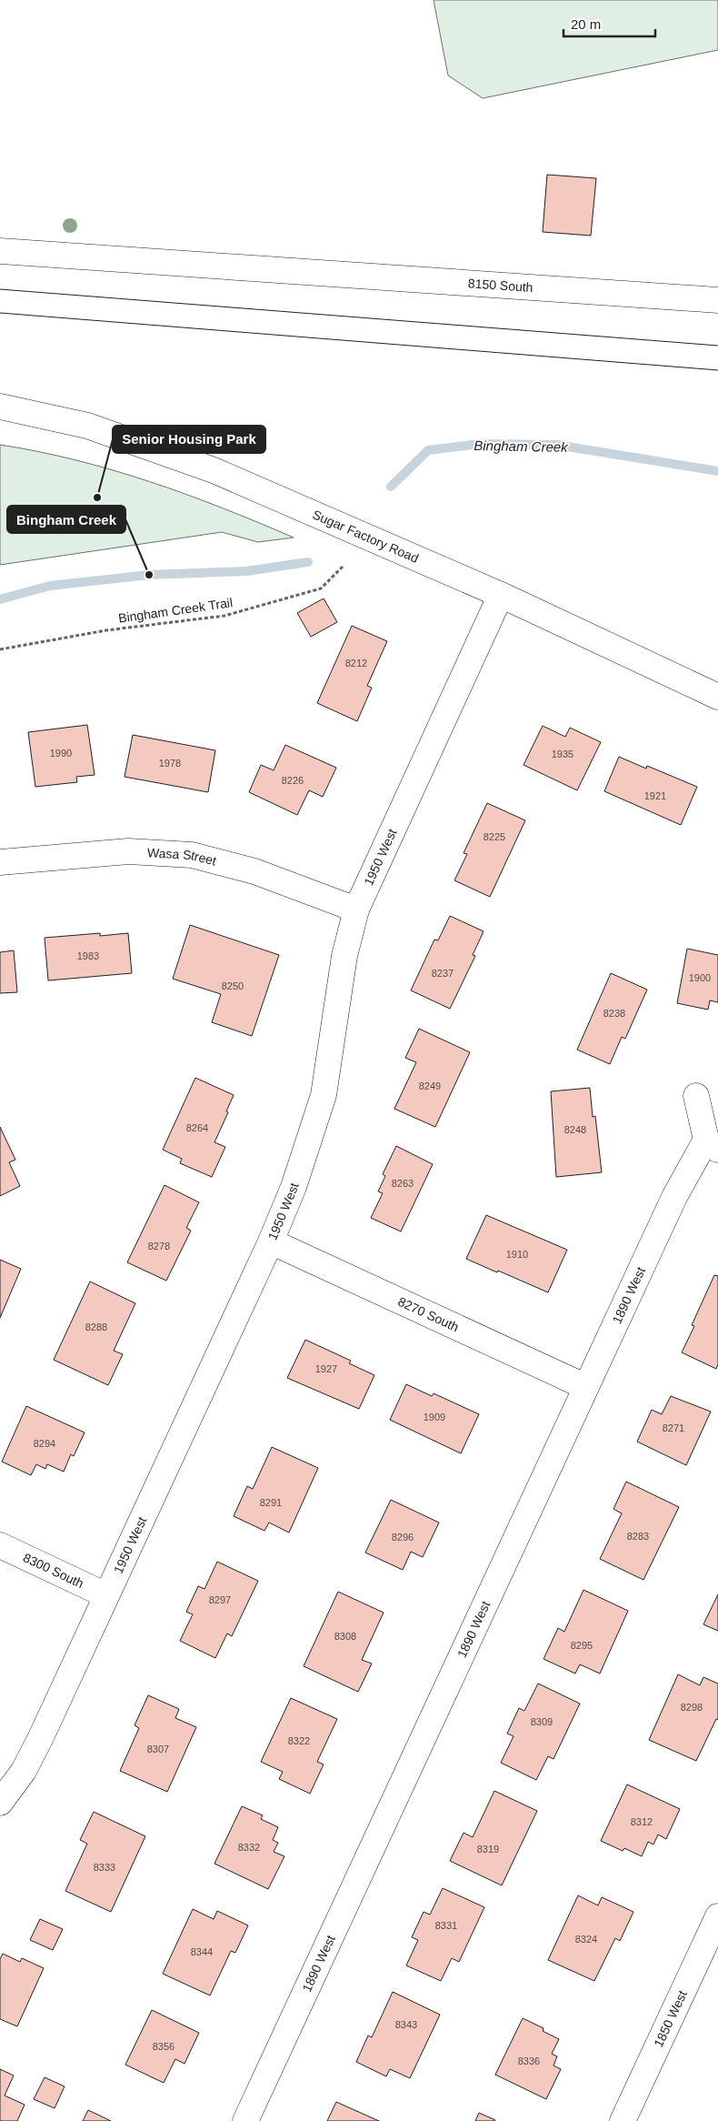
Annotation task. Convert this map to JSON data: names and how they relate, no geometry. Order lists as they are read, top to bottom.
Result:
{
  "streets": {
    "street": [
      "8150 South",
      "Sugar Factory Road",
      "Wasa Street",
      "1950 West",
      "1890 West",
      "8270 South",
      "8300 South",
      "1850 West"
    ],
    "path": ["Bingham Creek Trail"]
  },
  "crossings": [
    ["Sugar Factory Road", "1950 West"],
    ["Wasa Street", "1950 West"],
    ["1950 West", "8270 South"],
    ["1950 West", "8300 South"],
    ["1890 West", "8270 South"]
  ],
  "water": ["Bingham Creek"],
  "places": ["Senior Housing Park", "Bingham Creek"],
  "house_numbers": [
    "8212",
    "1990",
    "1935",
    "1978",
    "8226",
    "1921",
    "8225",
    "1983",
    "8237",
    "1900",
    "8250",
    "8238",
    "8249",
    "8264",
    "8248",
    "8263",
    "8278",
    "1910",
    "8288",
    "1927",
    "1909",
    "8271",
    "8294",
    "8291",
    "8283",
    "8296",
    "8297",
    "8308",
    "8295",
    "8298",
    "8309",
    "8322",
    "8307",
    "8312",
    "8332",
    "8319",
    "8333",
    "8331",
    "8324",
    "8344",
    "8343",
    "8356",
    "8336"
  ],
  "scale_bar": "20 m"
}
